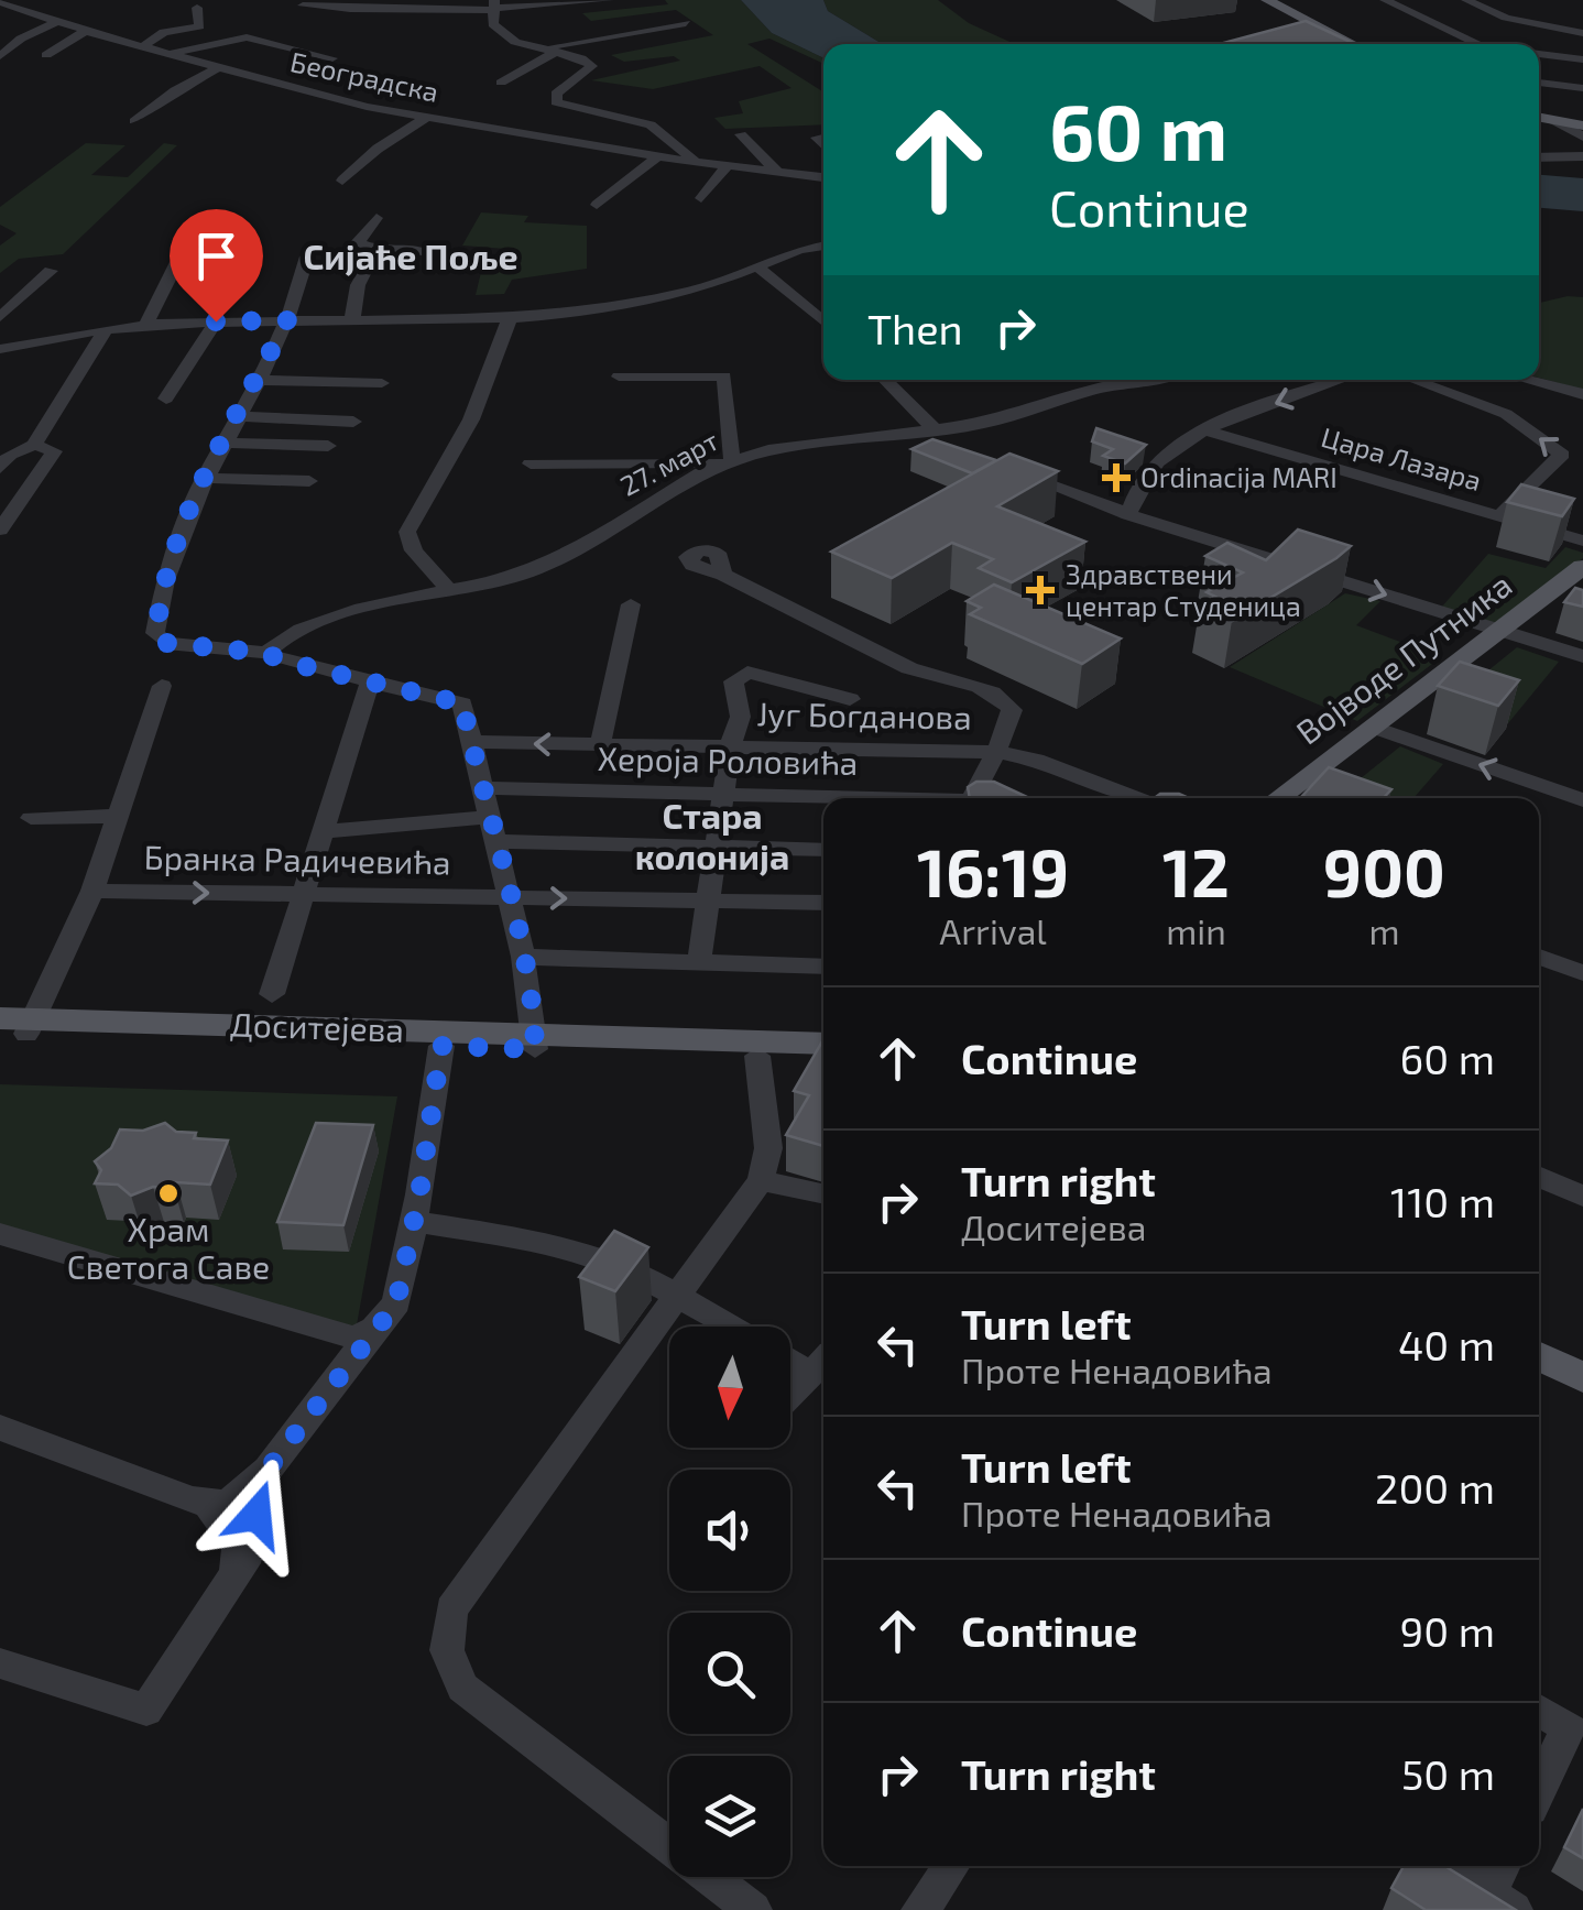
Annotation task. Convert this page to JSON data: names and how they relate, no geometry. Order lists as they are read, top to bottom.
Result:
{
  "streets": {
    "main road": ["Војводе Путника", "Доситејева"],
    "street": [
      "Београдска",
      "Цара Лазара",
      "27. март",
      "Југ Богданова",
      "Хероја Роловића",
      "Бранка Радичевића"
    ]
  },
  "districts": ["Сијаће Поље", "Стара колонија"],
  "places": {
    "health": ["Ordinacija MARI", "Здравствени центар Студеница"],
    "other": ["Храм Светога Саве"]
  },
  "north": "bottom",
  "page": {
    "turn": ["60 m", "Continue"],
    "then": "Then",
    "eta": [
      "16:19",
      "Arrival",
      "12",
      "min",
      "900",
      "m"
    ],
    "list": [
      {
        "name": "Continue",
        "value": "60 m"
      },
      {
        "name": "Turn right",
        "note": "Доситејева",
        "value": "110 m"
      },
      {
        "name": "Turn left",
        "note": "Проте Ненадовића",
        "value": "40 m"
      },
      {
        "name": "Turn left",
        "note": "Проте Ненадовића",
        "value": "200 m"
      },
      {
        "name": "Continue",
        "value": "90 m"
      },
      {
        "name": "Turn right",
        "value": "50 m"
      }
    ]
  }
}
